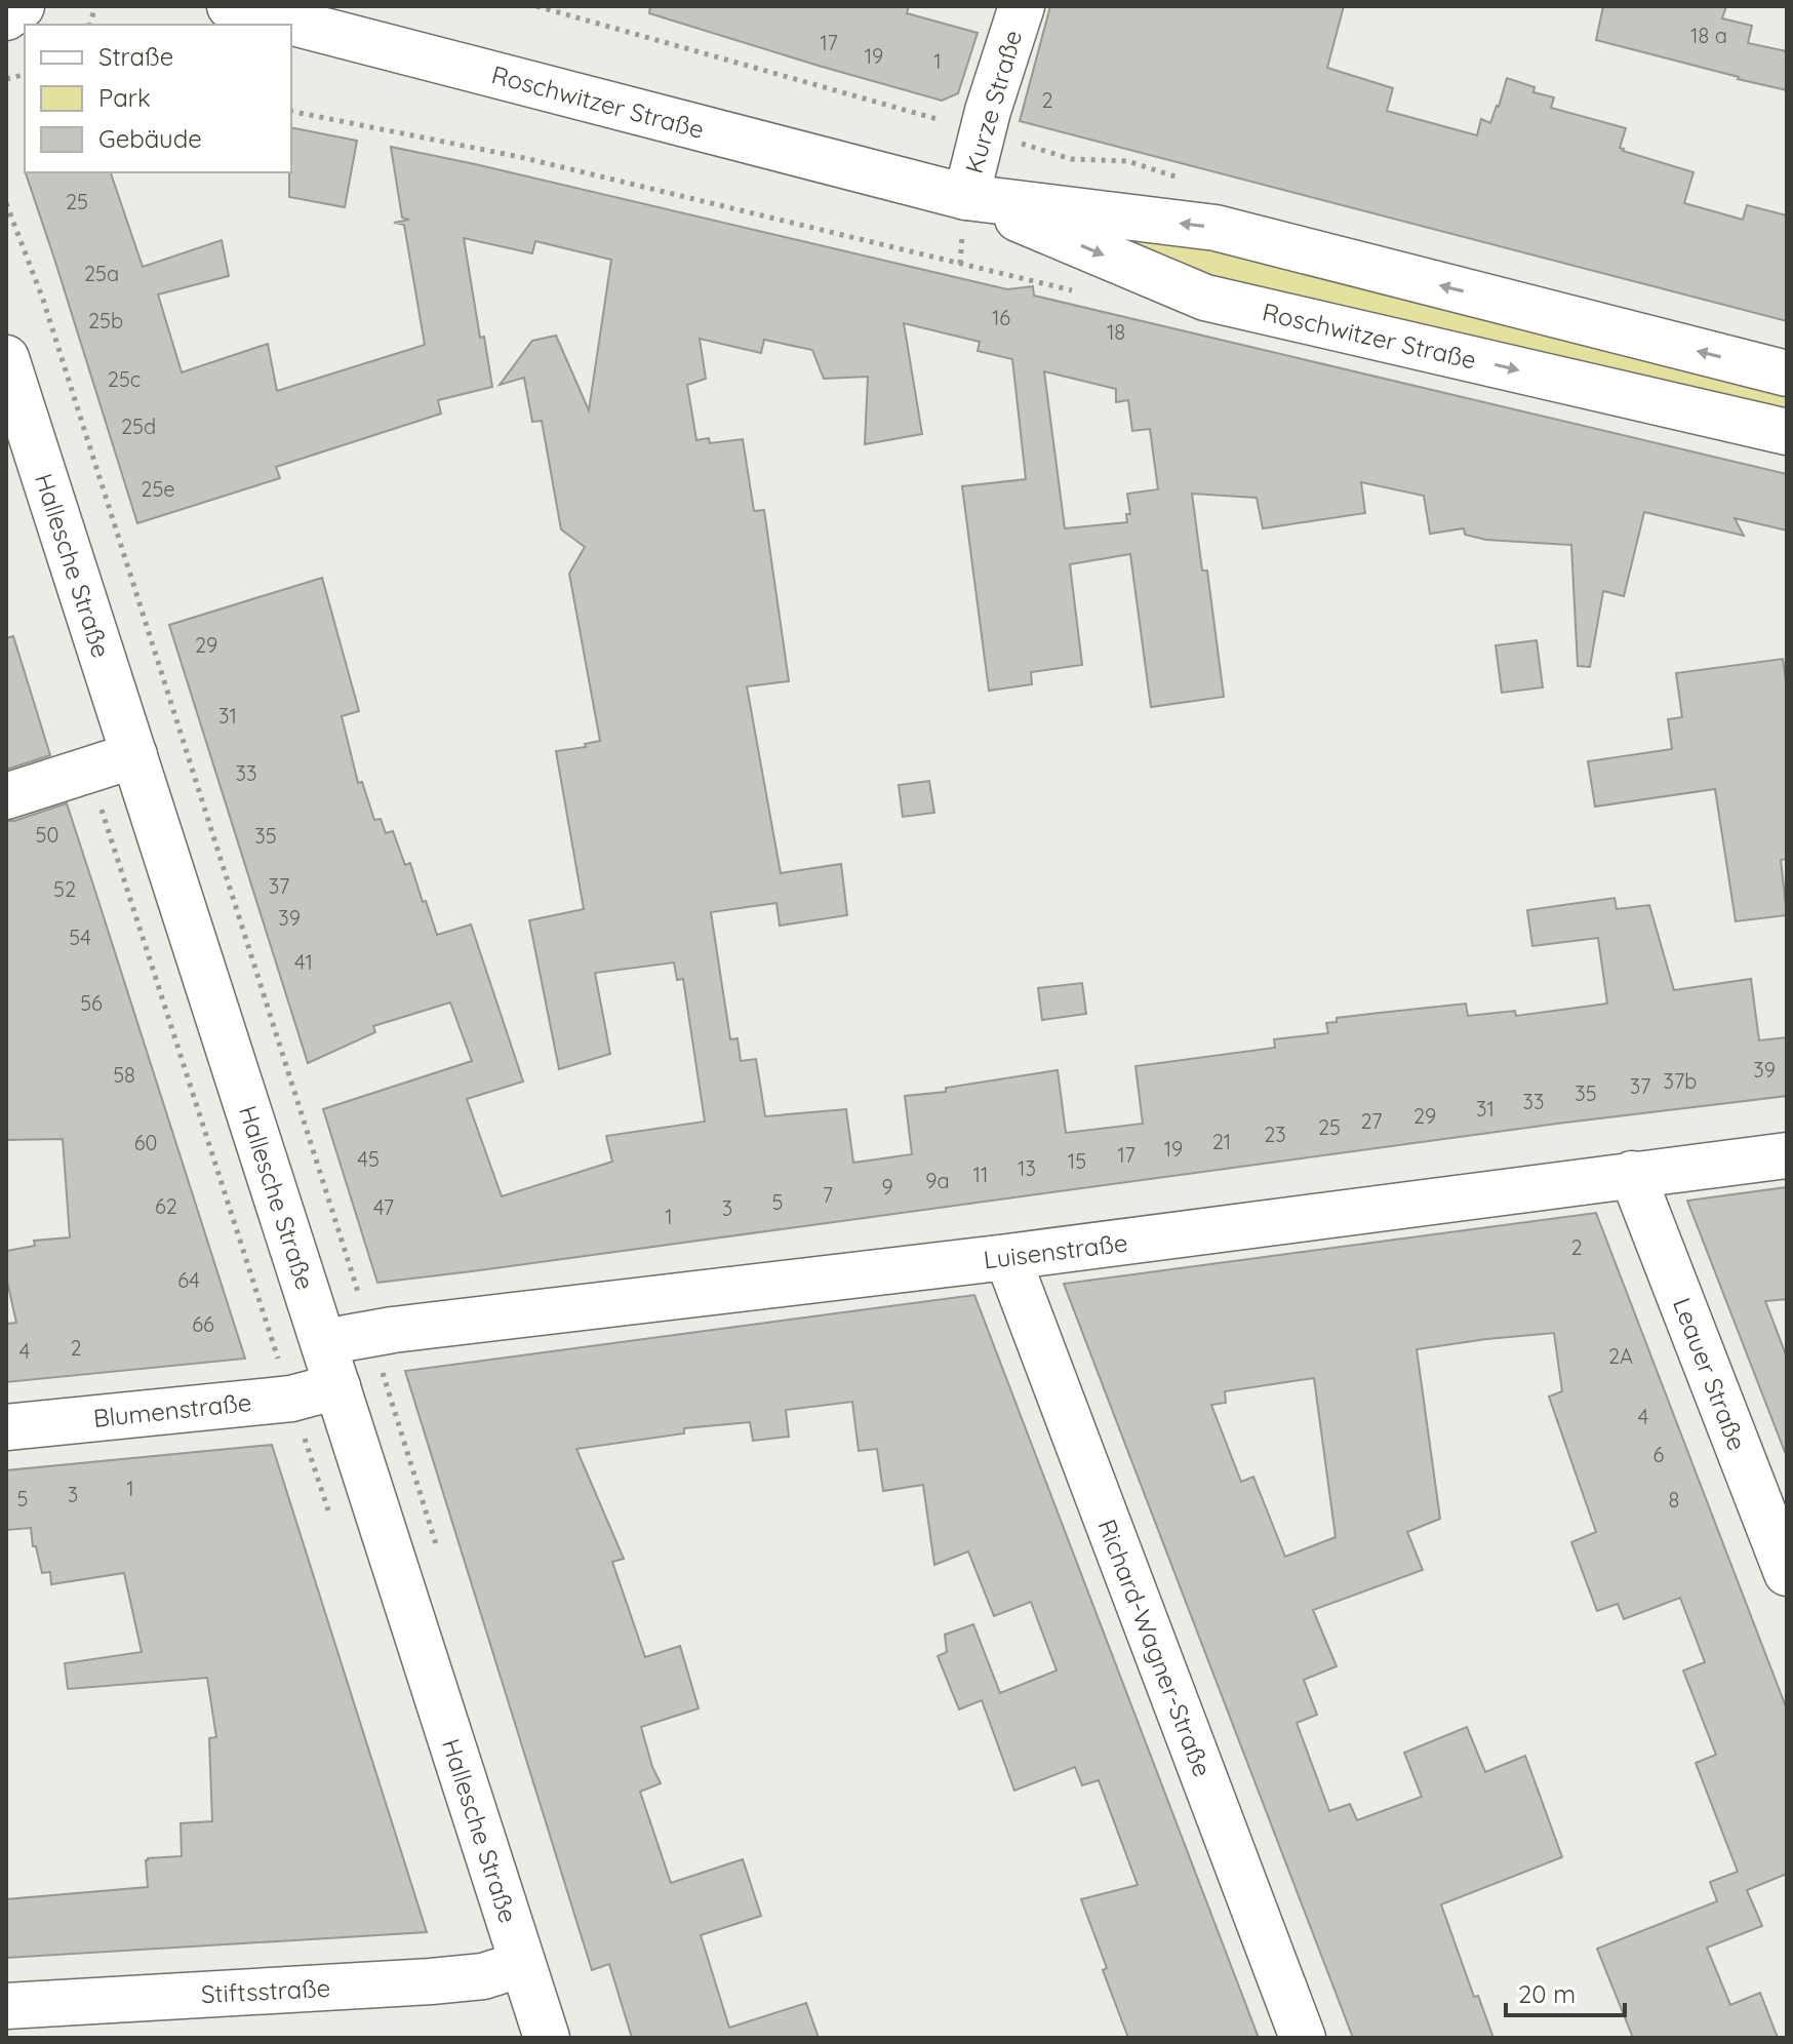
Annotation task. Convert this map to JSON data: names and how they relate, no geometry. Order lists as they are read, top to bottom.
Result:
{
  "streets": {
    "main road": [
      "Roschwitzer Straße",
      "Kurze Straße",
      "Hallesche Straße",
      "Luisenstraße",
      "Leauer Straße",
      "Blumenstraße",
      "Richard-Wagner-Straße",
      "Stiftsstraße"
    ]
  },
  "crossings": [
    ["Roschwitzer Straße", "Kurze Straße"],
    ["Hallesche Straße", "Luisenstraße"],
    ["Hallesche Straße", "Blumenstraße"],
    ["Hallesche Straße", "Stiftsstraße"],
    ["Luisenstraße", "Leauer Straße"],
    ["Luisenstraße", "Richard-Wagner-Straße"]
  ],
  "house_numbers": [
    "18 a",
    "17",
    "19",
    "1",
    "2",
    "25",
    "25a",
    "16",
    "25b",
    "18",
    "25c",
    "25d",
    "25e",
    "29",
    "31",
    "33",
    "50",
    "35",
    "37",
    "52",
    "39",
    "54",
    "41",
    "56",
    "39",
    "58",
    "37b",
    "37",
    "35",
    "33",
    "31",
    "29",
    "27",
    "25",
    "23",
    "21",
    "60",
    "19",
    "17",
    "45",
    "15",
    "13",
    "11",
    "9a",
    "9",
    "7",
    "5",
    "62",
    "47",
    "3",
    "1",
    "2",
    "64",
    "66",
    "2",
    "4",
    "2A",
    "4",
    "6",
    "1",
    "3",
    "5",
    "8"
  ],
  "legend": ["Straße", "Park", "Gebäude"],
  "scale_bar": "20 m"
}
